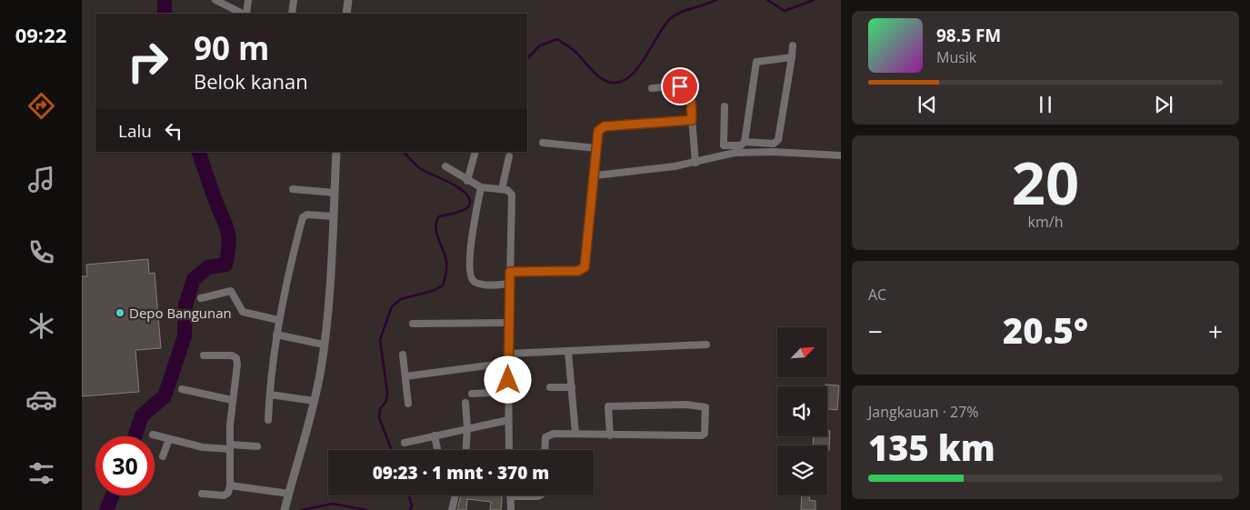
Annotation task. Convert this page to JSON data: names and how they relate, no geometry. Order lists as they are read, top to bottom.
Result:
{
  "places": ["Depo Bangunan"],
  "north": "top right",
  "page": {
    "tabs": "09:22",
    "turn": ["90 m", "Belok kanan"],
    "song": ["98.5 FM", "Musik"],
    "then": "Lalu",
    "tile": [
      ["20", "km/h"],
      "AC",
      ["Jangkauan · 27%", "135 km"]
    ],
    "heat": ["−", "20.5°", "+"],
    "limit": "30",
    "trip": "09:23 · 1 mnt · 370 m"
  }
}
